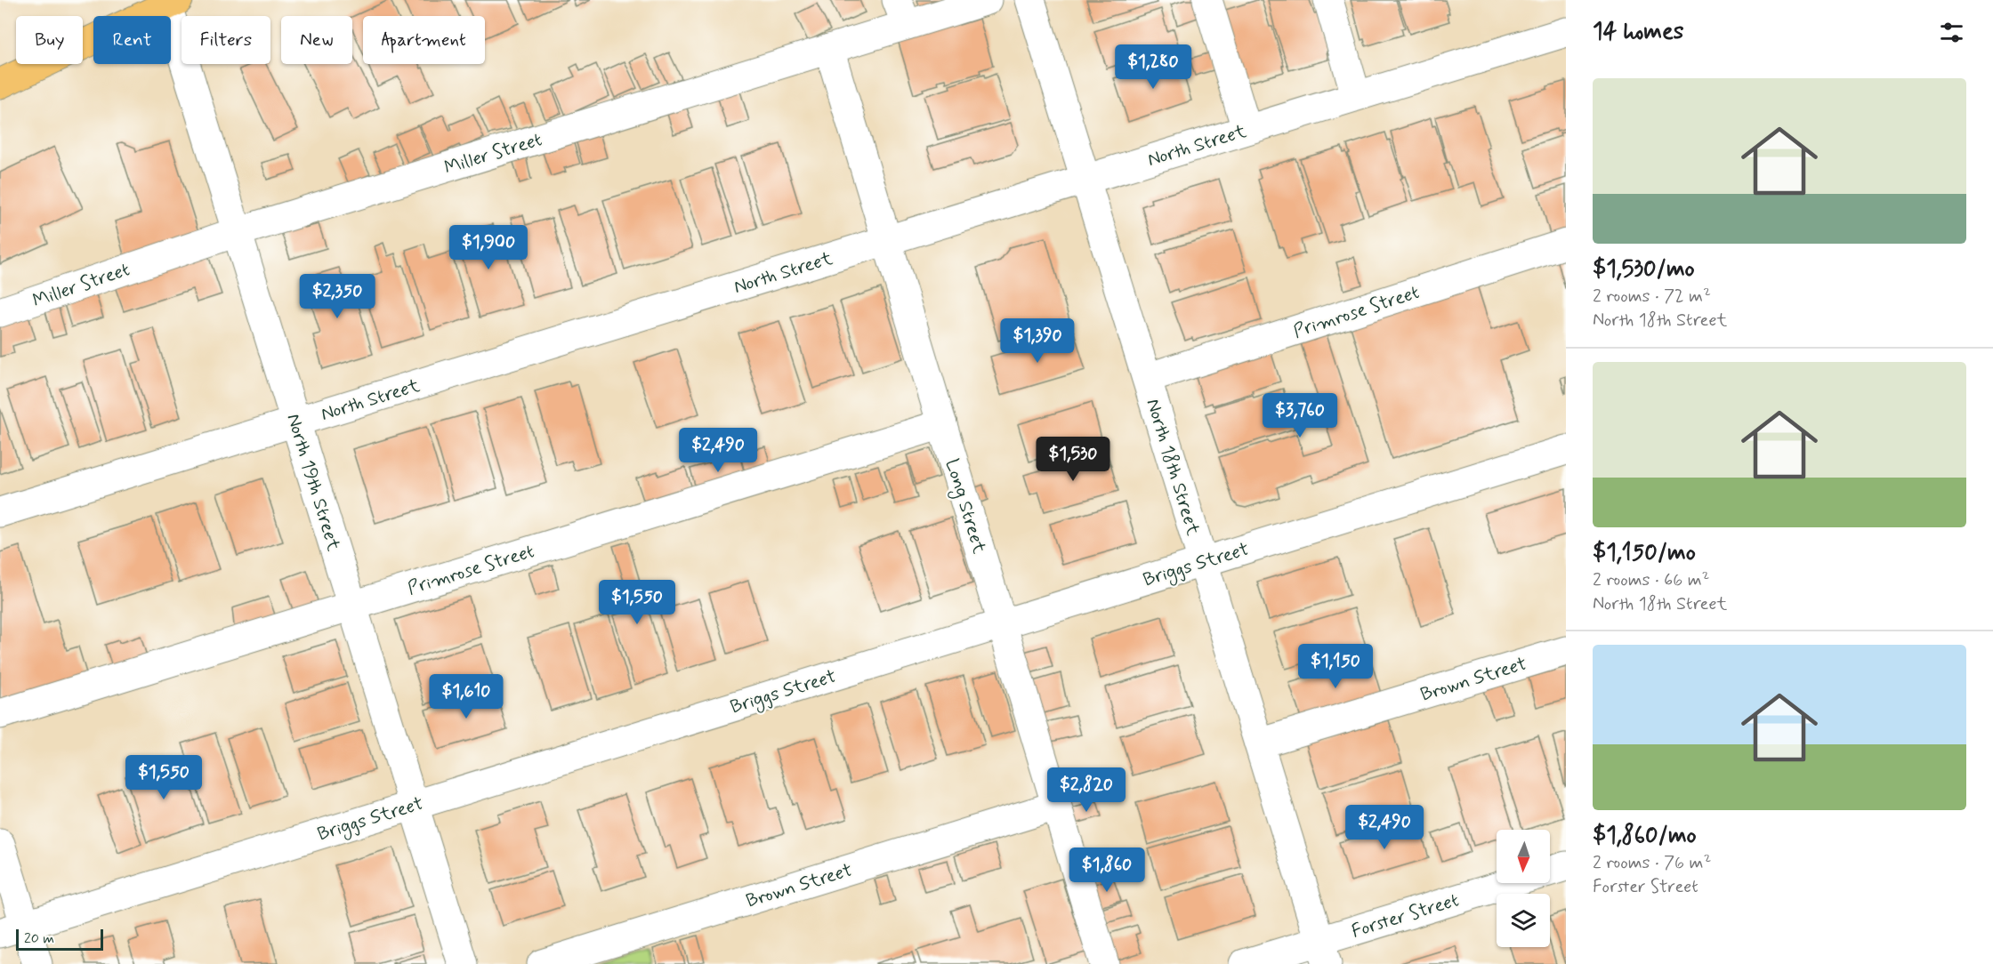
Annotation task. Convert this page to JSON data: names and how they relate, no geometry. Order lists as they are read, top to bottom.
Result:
{
  "streets": {
    "street": [
      "North Street",
      "Miller Street",
      "Primrose Street",
      "North 18th Street",
      "North 19th Street",
      "Long Street",
      "Briggs Street",
      "Brown Street",
      "Forster Street"
    ]
  },
  "crossings": [
    ["North Street", "North 18th Street"],
    ["North Street", "North 19th Street"],
    ["North Street", "Long Street"],
    ["Miller Street", "North 19th Street"],
    ["Miller Street", "Long Street"],
    ["Primrose Street", "North 18th Street"],
    ["Primrose Street", "North 19th Street"],
    ["Primrose Street", "Long Street"],
    ["North 18th Street", "Briggs Street"],
    ["North 18th Street", "Brown Street"],
    ["North 18th Street", "Forster Street"],
    ["North 19th Street", "Briggs Street"],
    ["Long Street", "Briggs Street"],
    ["Long Street", "Brown Street"]
  ],
  "scale_bar": "20 m",
  "north": "bottom",
  "page": {
    "heading": "14 homes",
    "chip": [
      "Buy",
      "Rent",
      "Filters",
      "New",
      "Apartment"
    ],
    "price": [
      "$1,280",
      "$1,900",
      "$2,350",
      "$1,390",
      "$3,760",
      "$2,490",
      "$1,530",
      "$1,550",
      "$1,150",
      "$1,610",
      "$1,550",
      "$2,820",
      "$2,490",
      "$1,860"
    ],
    "list": [
      {
        "name": "$1,530/mo",
        "note": "2 rooms · 72 m² · North 18th Street"
      },
      {
        "name": "$1,150/mo",
        "note": "2 rooms · 66 m² · North 18th Street"
      },
      {
        "name": "$1,860/mo",
        "note": "2 rooms · 76 m² · Forster Street"
      }
    ],
    "scale": "20 m"
  }
}
